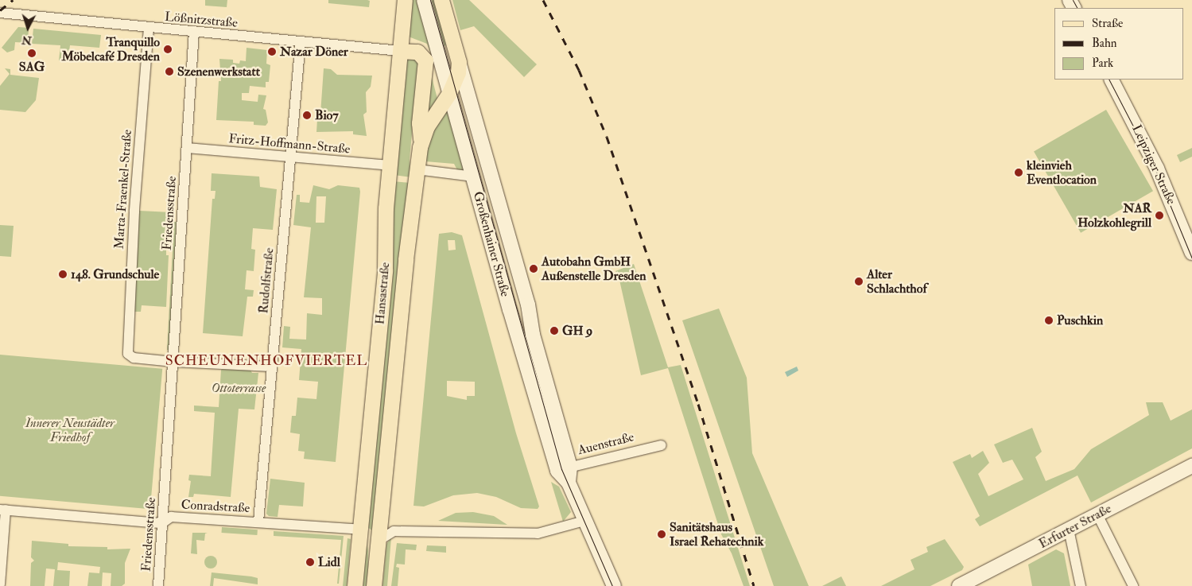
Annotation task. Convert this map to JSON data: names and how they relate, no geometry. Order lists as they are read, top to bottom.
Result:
{
  "streets": {
    "main road": [
      "Leipziger Straße",
      "Großenhainer Straße",
      "Hansastraße",
      "Erfurter Straße"
    ],
    "street": [
      "Lößnitzstraße",
      "Fritz-Hoffmann-Straße",
      "Marta-Fraenkel-Straße",
      "Friedensstraße",
      "Rudolfstraße",
      "Auenstraße",
      "Conradstraße"
    ]
  },
  "crossings": [
    ["Lößnitzstraße", "Marta-Fraenkel-Straße"],
    ["Lößnitzstraße", "Friedensstraße"],
    ["Lößnitzstraße", "Rudolfstraße"],
    ["Lößnitzstraße", "Hansastraße"],
    ["Fritz-Hoffmann-Straße", "Friedensstraße"],
    ["Fritz-Hoffmann-Straße", "Rudolfstraße"],
    ["Fritz-Hoffmann-Straße", "Hansastraße"],
    ["Marta-Fraenkel-Straße", "Friedensstraße"],
    ["Friedensstraße", "Conradstraße"],
    ["Großenhainer Straße", "Hansastraße"],
    ["Großenhainer Straße", "Auenstraße"],
    ["Rudolfstraße", "Conradstraße"],
    ["Hansastraße", "Conradstraße"]
  ],
  "districts": ["SCHEUNENHOFVIERTEL"],
  "parks": ["Ottoterrasse", "Innerer Neustädter Friedhof"],
  "places": [
    "Tranquillo Möbelcafé Dresden",
    "Nazar Döner",
    "SAG",
    "Szenenwerkstatt",
    "Bio7",
    "kleinvieh Eventlocation",
    "NAR Holzkohlegrill",
    "Autobahn GmbH Außenstelle Dresden",
    "148. Grundschule",
    "Alter Schlachthof",
    "Puschkin",
    "GH 9",
    "Sanitätshaus Israel Rehatechnik",
    "Lidl"
  ],
  "legend": ["Straße", "Bahn", "Park"],
  "north": "bottom"
}
